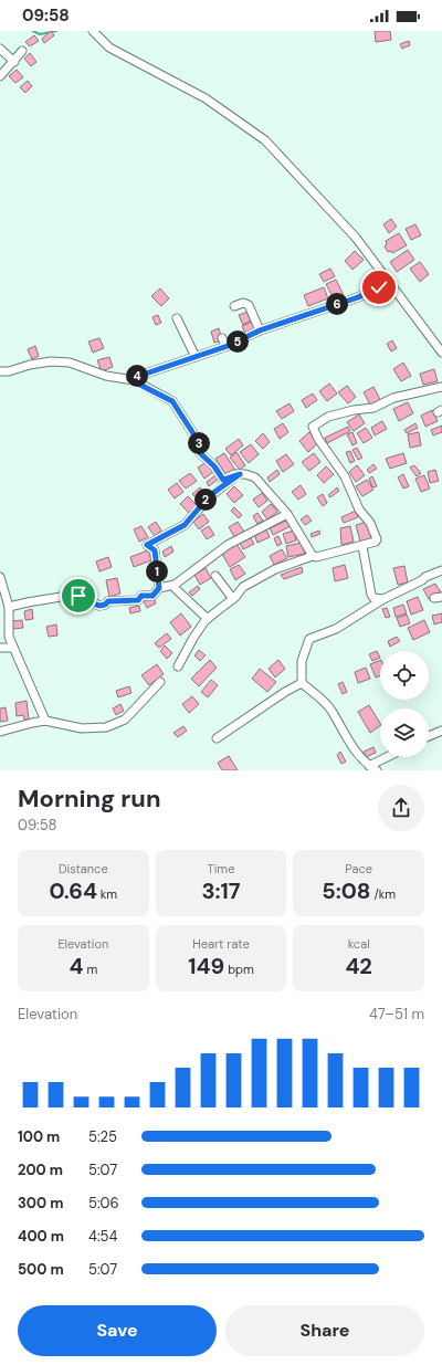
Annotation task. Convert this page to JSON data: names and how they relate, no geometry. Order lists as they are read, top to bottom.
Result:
{
  "page": {
    "status": "09:58",
    "pins": [
      "6",
      "5",
      "4",
      "3",
      "2",
      "1"
    ],
    "heading": ["Morning run", "09:58"],
    "stats": [
      ["Distance", "0.64 km"],
      ["Time", "3:17"],
      ["Pace", "5:08 /km"],
      ["Elevation", "4 m"],
      ["Heart rate", "149 bpm"],
      ["kcal", "42"]
    ],
    "chart": ["Elevation", "47–51 m"],
    "list": [
      {
        "name": "100 m",
        "note": "5:25"
      },
      {
        "name": "200 m",
        "note": "5:07"
      },
      {
        "name": "300 m",
        "note": "5:06"
      },
      {
        "name": "400 m",
        "note": "4:54"
      },
      {
        "name": "500 m",
        "note": "5:07"
      }
    ],
    "buttons": ["Save", "Share"]
  }
}
